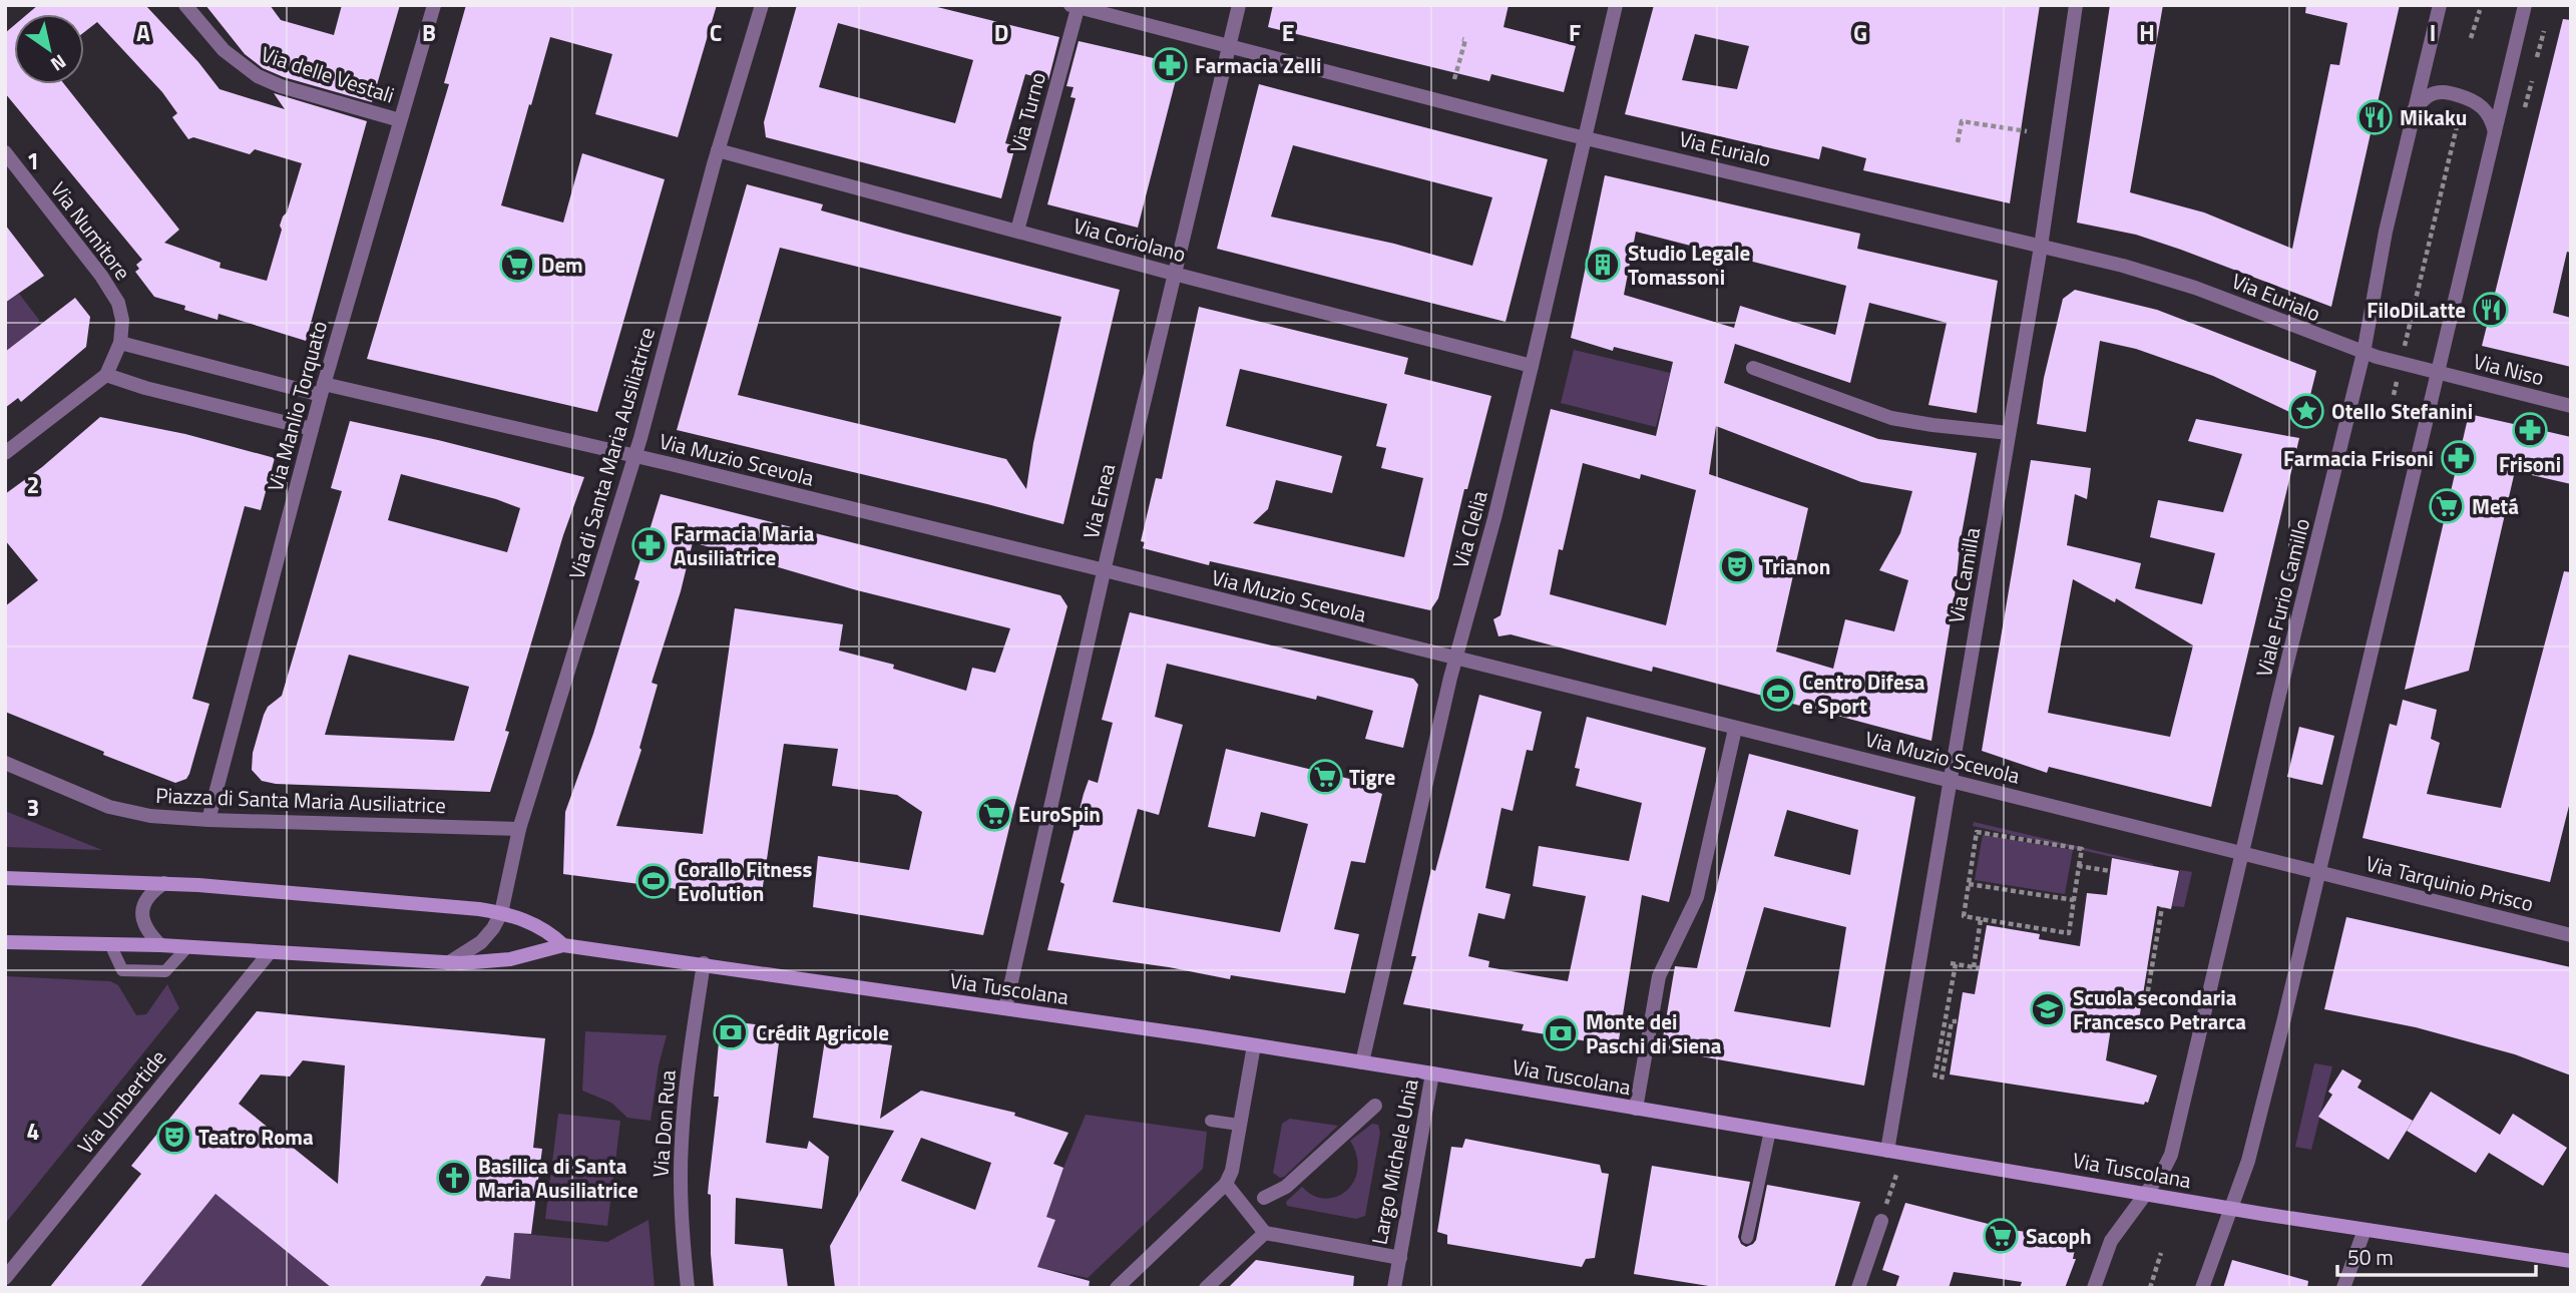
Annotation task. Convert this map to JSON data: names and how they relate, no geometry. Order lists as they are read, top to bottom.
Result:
{
  "streets": {
    "main road": ["Via Tuscolana"],
    "street": [
      "Via delle Vestali",
      "Via Turno",
      "Via Eurialo",
      "Via Numitore",
      "Via Coriolano",
      "Via Niso",
      "Via Manlio Torquato",
      "Via di Santa Maria Ausiliatrice",
      "Via Muzio Scevola",
      "Via Enea",
      "Via Clelia",
      "Via Camilla",
      "Viale Furio Camillo",
      "Piazza di Santa Maria Ausiliatrice",
      "Via Tarquinio Prisco",
      "Via Umbertide",
      "Via Don Rua",
      "Largo Michele Unia"
    ]
  },
  "crossings": [
    ["Via delle Vestali", "Via Manlio Torquato"],
    ["Via Turno", "Via Eurialo"],
    ["Via Turno", "Via Coriolano"],
    ["Via Eurialo", "Via Enea"],
    ["Via Eurialo", "Via Clelia"],
    ["Via Eurialo", "Via Camilla"],
    ["Via Eurialo", "Viale Furio Camillo"],
    ["Via Numitore", "Via Muzio Scevola"],
    ["Via Coriolano", "Via di Santa Maria Ausiliatrice"],
    ["Via Coriolano", "Via Enea"],
    ["Via Coriolano", "Via Clelia"],
    ["Via Manlio Torquato", "Via Muzio Scevola"],
    ["Via Manlio Torquato", "Piazza di Santa Maria Ausiliatrice"],
    ["Via di Santa Maria Ausiliatrice", "Via Muzio Scevola"],
    ["Via di Santa Maria Ausiliatrice", "Piazza di Santa Maria Ausiliatrice"],
    ["Via di Santa Maria Ausiliatrice", "Via Tuscolana"],
    ["Via Muzio Scevola", "Via Enea"],
    ["Via Muzio Scevola", "Via Clelia"],
    ["Via Muzio Scevola", "Via Camilla"],
    ["Via Muzio Scevola", "Viale Furio Camillo"],
    ["Via Enea", "Via Tuscolana"],
    ["Via Clelia", "Via Tuscolana"],
    ["Via Camilla", "Via Tuscolana"],
    ["Viale Furio Camillo", "Via Tuscolana"],
    ["Via Tuscolana", "Via Don Rua"],
    ["Via Tuscolana", "Largo Michele Unia"]
  ],
  "places": {
    "pharmacy": [
      "Farmacia Zelli",
      "Frisoni",
      "Farmacia Frisoni",
      "Farmacia Maria Ausiliatrice"
    ],
    "restaurant": ["Mikaku", "FiloDiLatte"],
    "supermarket": [
      "Dem",
      "Metá",
      "Tigre",
      "EuroSpin",
      "Sacoph"
    ],
    "building": ["Studio Legale Tomassoni"],
    "place": ["Otello Stefanini"],
    "theatre": ["Trianon", "Teatro Roma"],
    "sports": ["Centro Difesa e Sport", "Corallo Fitness Evolution"],
    "school or university": ["Scuola secondaria Francesco Petrarca"],
    "bank": ["Crédit Agricole", "Monte dei Paschi di Siena"],
    "church": ["Basilica di Santa Maria Ausiliatrice"]
  },
  "scale_bar": "50 m",
  "north": "bottom right",
  "grid": {
    "columns": [
      "A",
      "B",
      "C",
      "D",
      "E",
      "F",
      "G",
      "H",
      "I"
    ],
    "rows": [
      "1",
      "2",
      "3",
      "4"
    ]
  }
}
